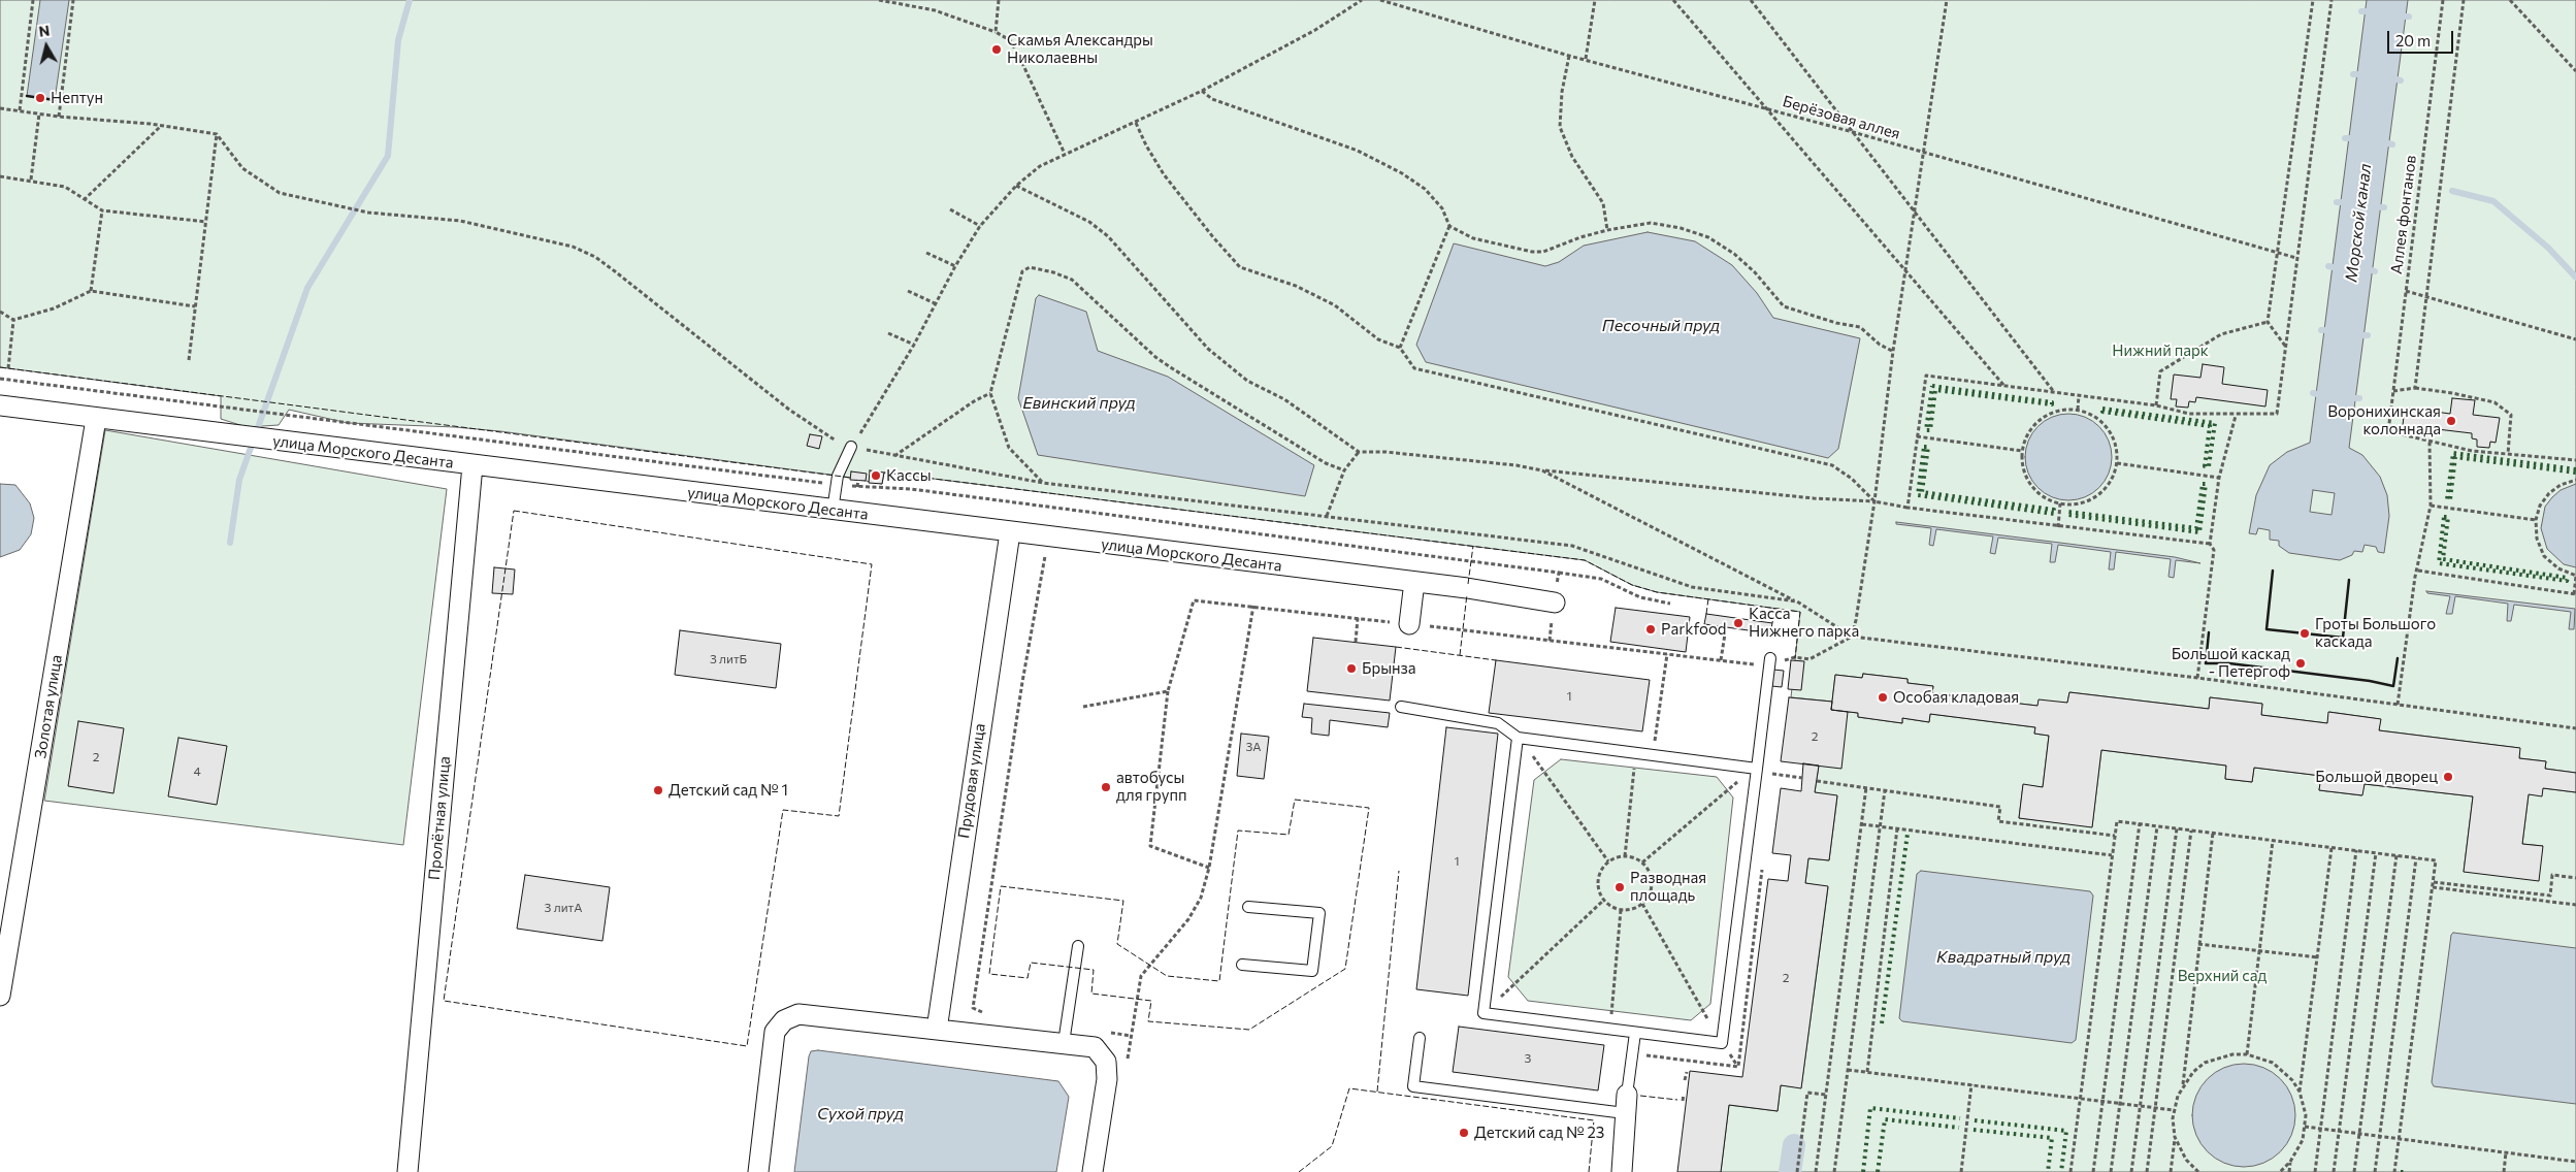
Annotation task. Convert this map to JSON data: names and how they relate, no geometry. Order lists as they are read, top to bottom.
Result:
{
  "streets": {
    "street": [
      "улица Морского Десанта",
      "Золотая улица",
      "Прудовая улица",
      "Пролётная улица"
    ],
    "path": ["Берёзовая аллея", "Аллея фонтанов"]
  },
  "crossings": [
    ["улица Морского Десанта", "Золотая улица"],
    ["улица Морского Десанта", "Прудовая улица"],
    ["улица Морского Десанта", "Пролётная улица"]
  ],
  "water": [
    "Морской канал",
    "Песочный пруд",
    "Евинский пруд",
    "Квадратный пруд",
    "Сухой пруд"
  ],
  "parks": ["Нижний парк", "Верхний сад"],
  "places": [
    "Скамья Александры Николаевны",
    "Нептун",
    "Воронихинская колоннада",
    "Кассы",
    "Касса Нижнего парка",
    "Parkfood",
    "Гроты Большого каскада",
    "Большой каскад - Петергоф",
    "Брынза",
    "Особая кладовая",
    "Большой дворец",
    "автобусы для групп",
    "Детский сад № 1",
    "Разводная площадь",
    "Детский сад № 23"
  ],
  "house_numbers": [
    "3 литБ",
    "1",
    "2",
    "3А",
    "2",
    "4",
    "1",
    "3 литА",
    "2",
    "3"
  ],
  "scale_bar": "20 m",
  "north": "top"
}
